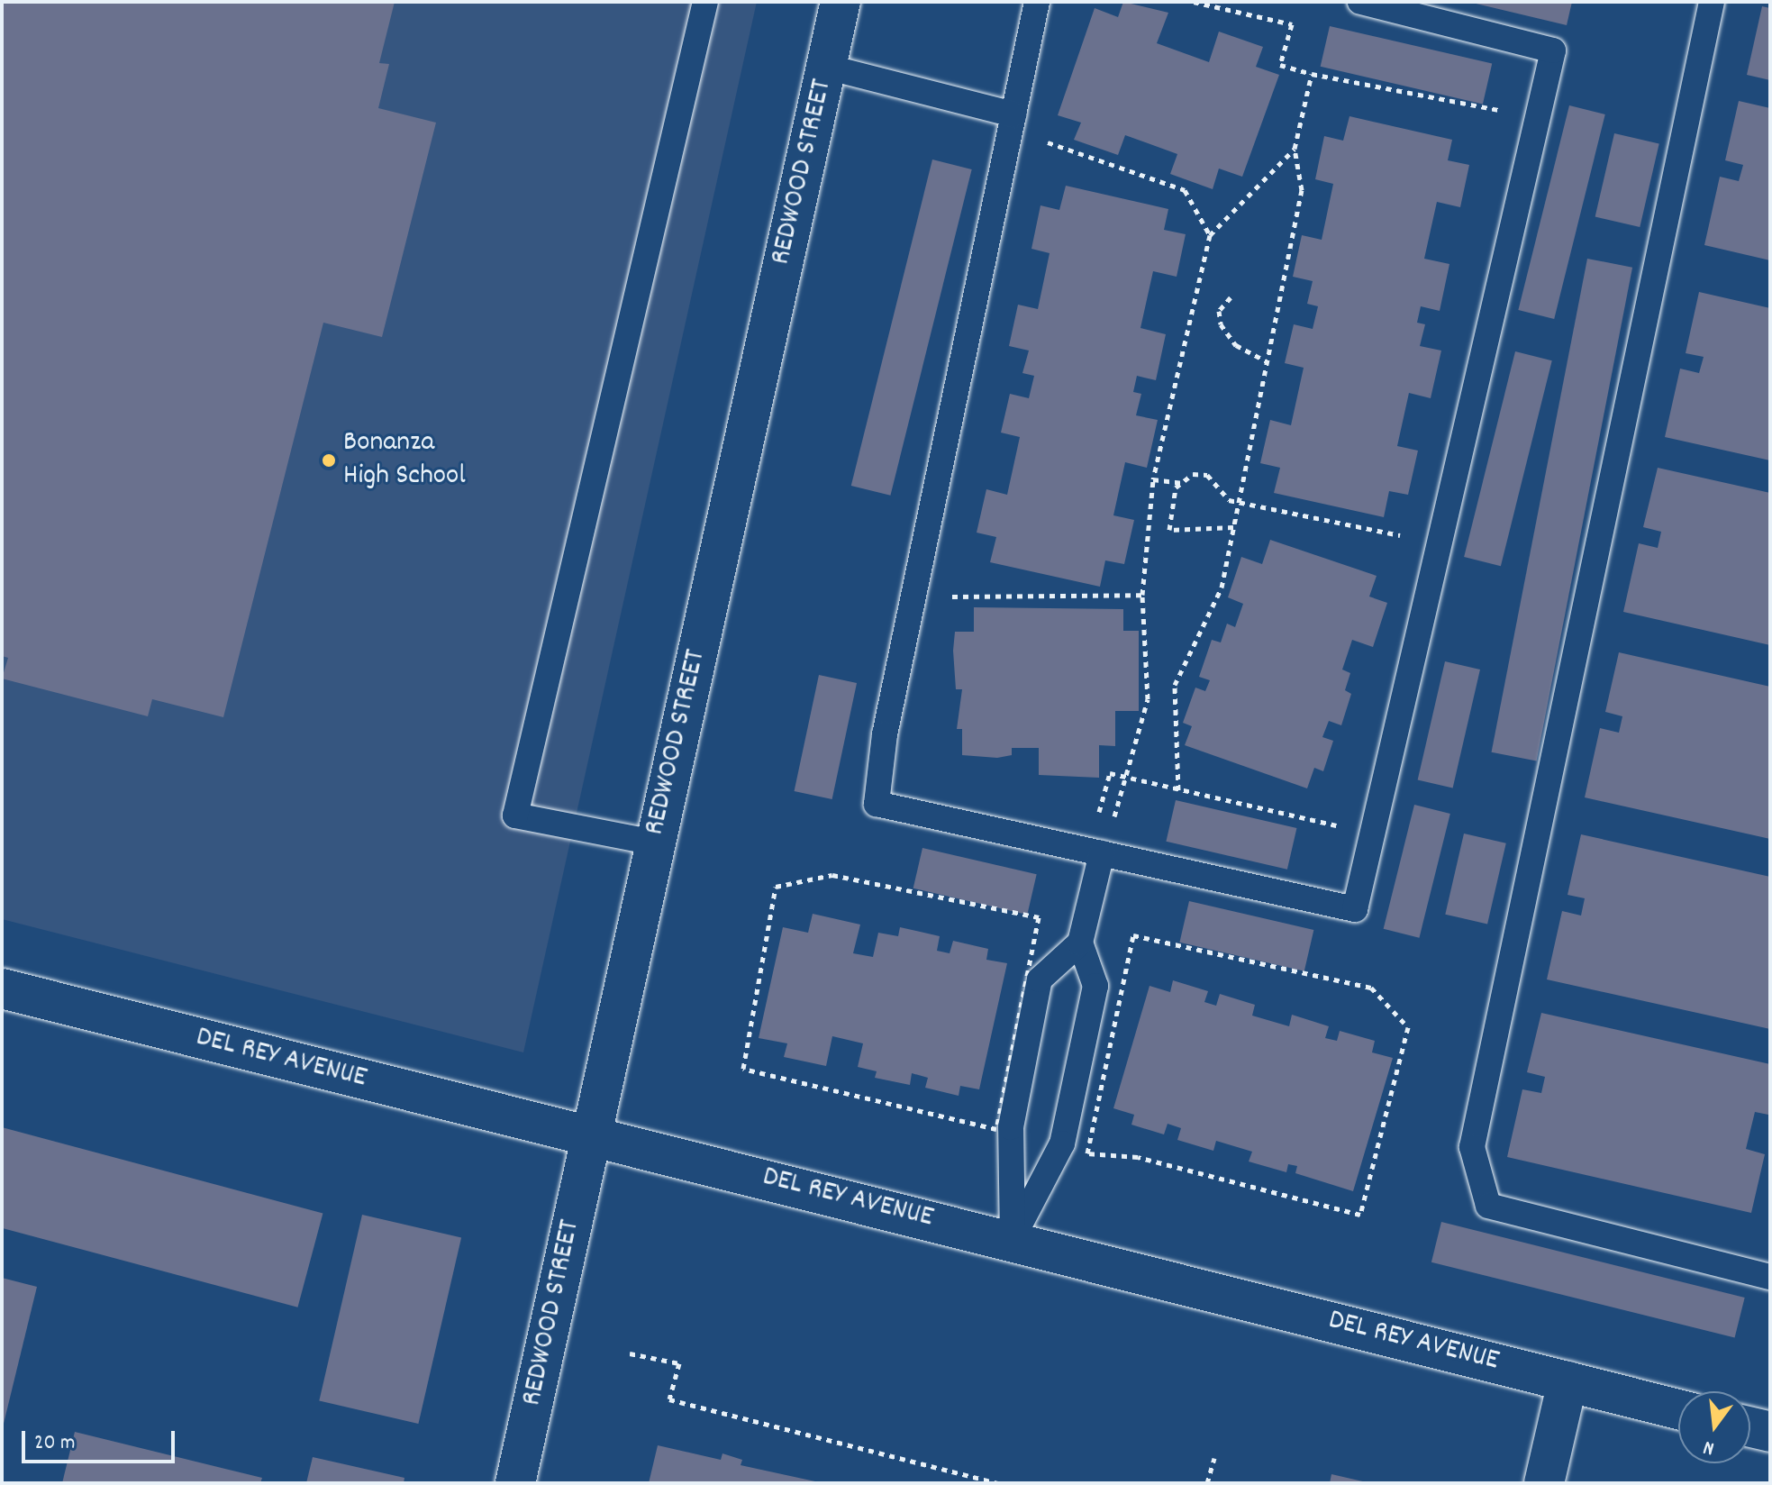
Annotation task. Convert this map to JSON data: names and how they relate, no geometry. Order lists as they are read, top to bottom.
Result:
{
  "streets": {
    "street": ["REDWOOD STREET", "DEL REY AVENUE"]
  },
  "crossings": [
    ["REDWOOD STREET", "DEL REY AVENUE"]
  ],
  "places": ["Bonanza High School"],
  "scale_bar": "20 m",
  "north": "bottom"
}
